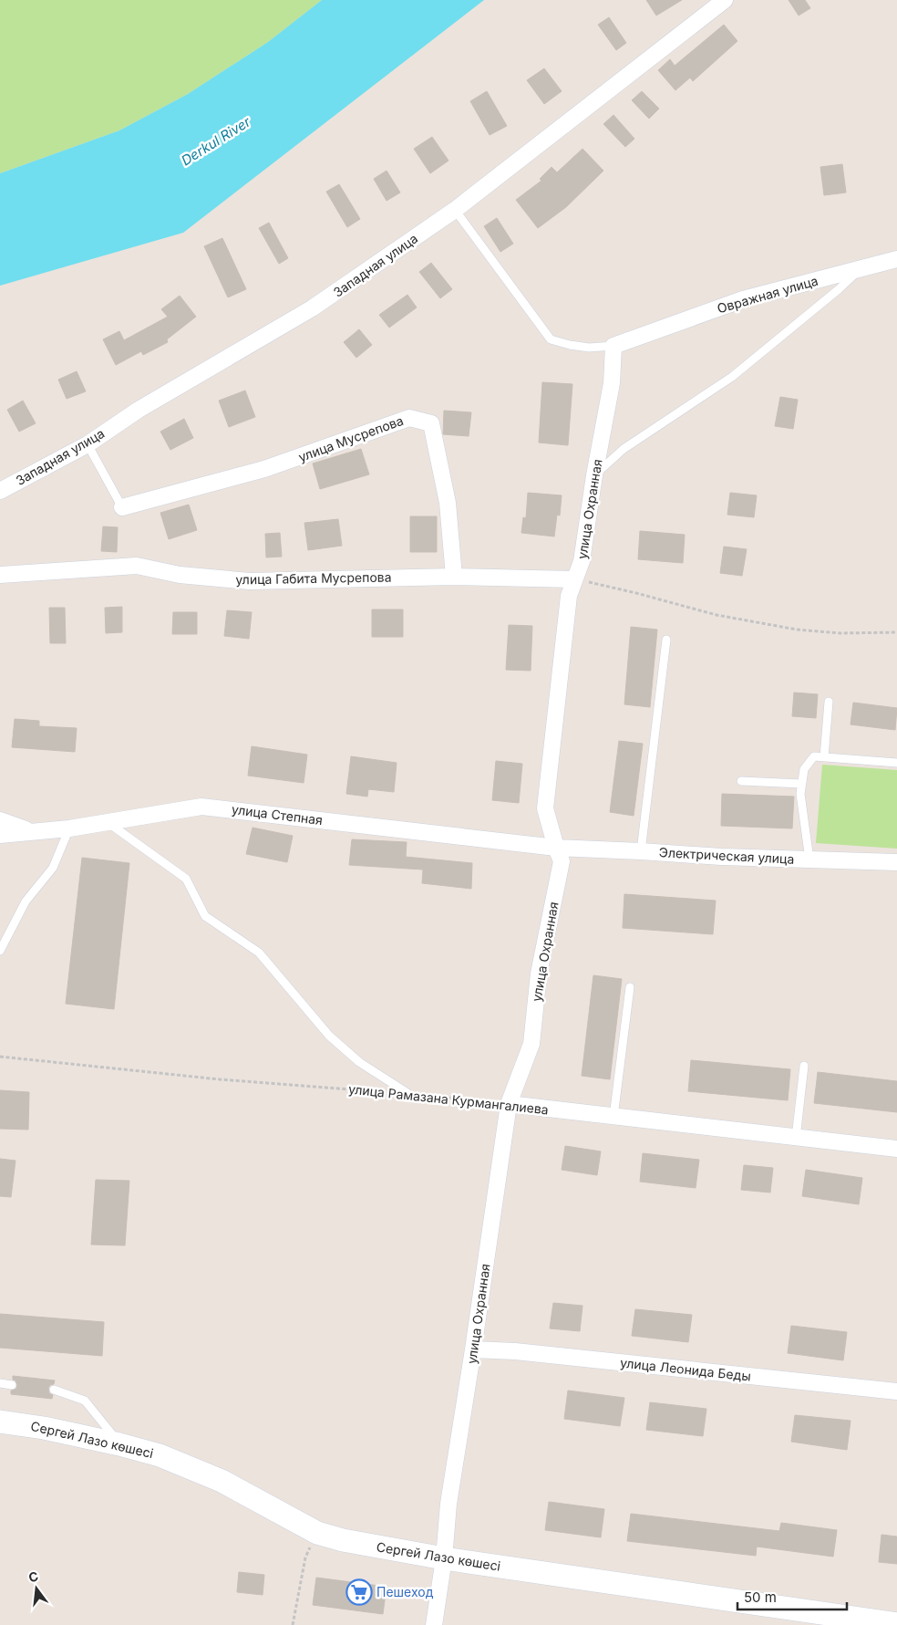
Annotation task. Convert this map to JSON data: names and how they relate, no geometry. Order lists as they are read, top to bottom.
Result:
{
  "streets": {
    "street": [
      "Западная улица",
      "Овражная улица",
      "улица Мусрепова",
      "улица Охранная",
      "улица Габита Мусрепова",
      "улица Степная",
      "Электрическая улица",
      "улица Рамазана Курмангалиева",
      "улица Леонида Беды",
      "Сергей Лазо көшесі"
    ]
  },
  "crossings": [
    ["Овражная улица", "улица Охранная"],
    ["улица Мусрепова", "улица Габита Мусрепова"],
    ["улица Охранная", "улица Габита Мусрепова"],
    ["улица Охранная", "улица Степная"],
    ["улица Охранная", "Электрическая улица"],
    ["улица Охранная", "улица Рамазана Курмангалиева"],
    ["улица Охранная", "улица Леонида Беды"],
    ["улица Охранная", "Сергей Лазо көшесі"],
    ["улица Степная", "Электрическая улица"]
  ],
  "water": ["Derkul River"],
  "places": {
    "supermarket": ["Пешеход"]
  },
  "scale_bar": "50 m",
  "north": "top"
}
